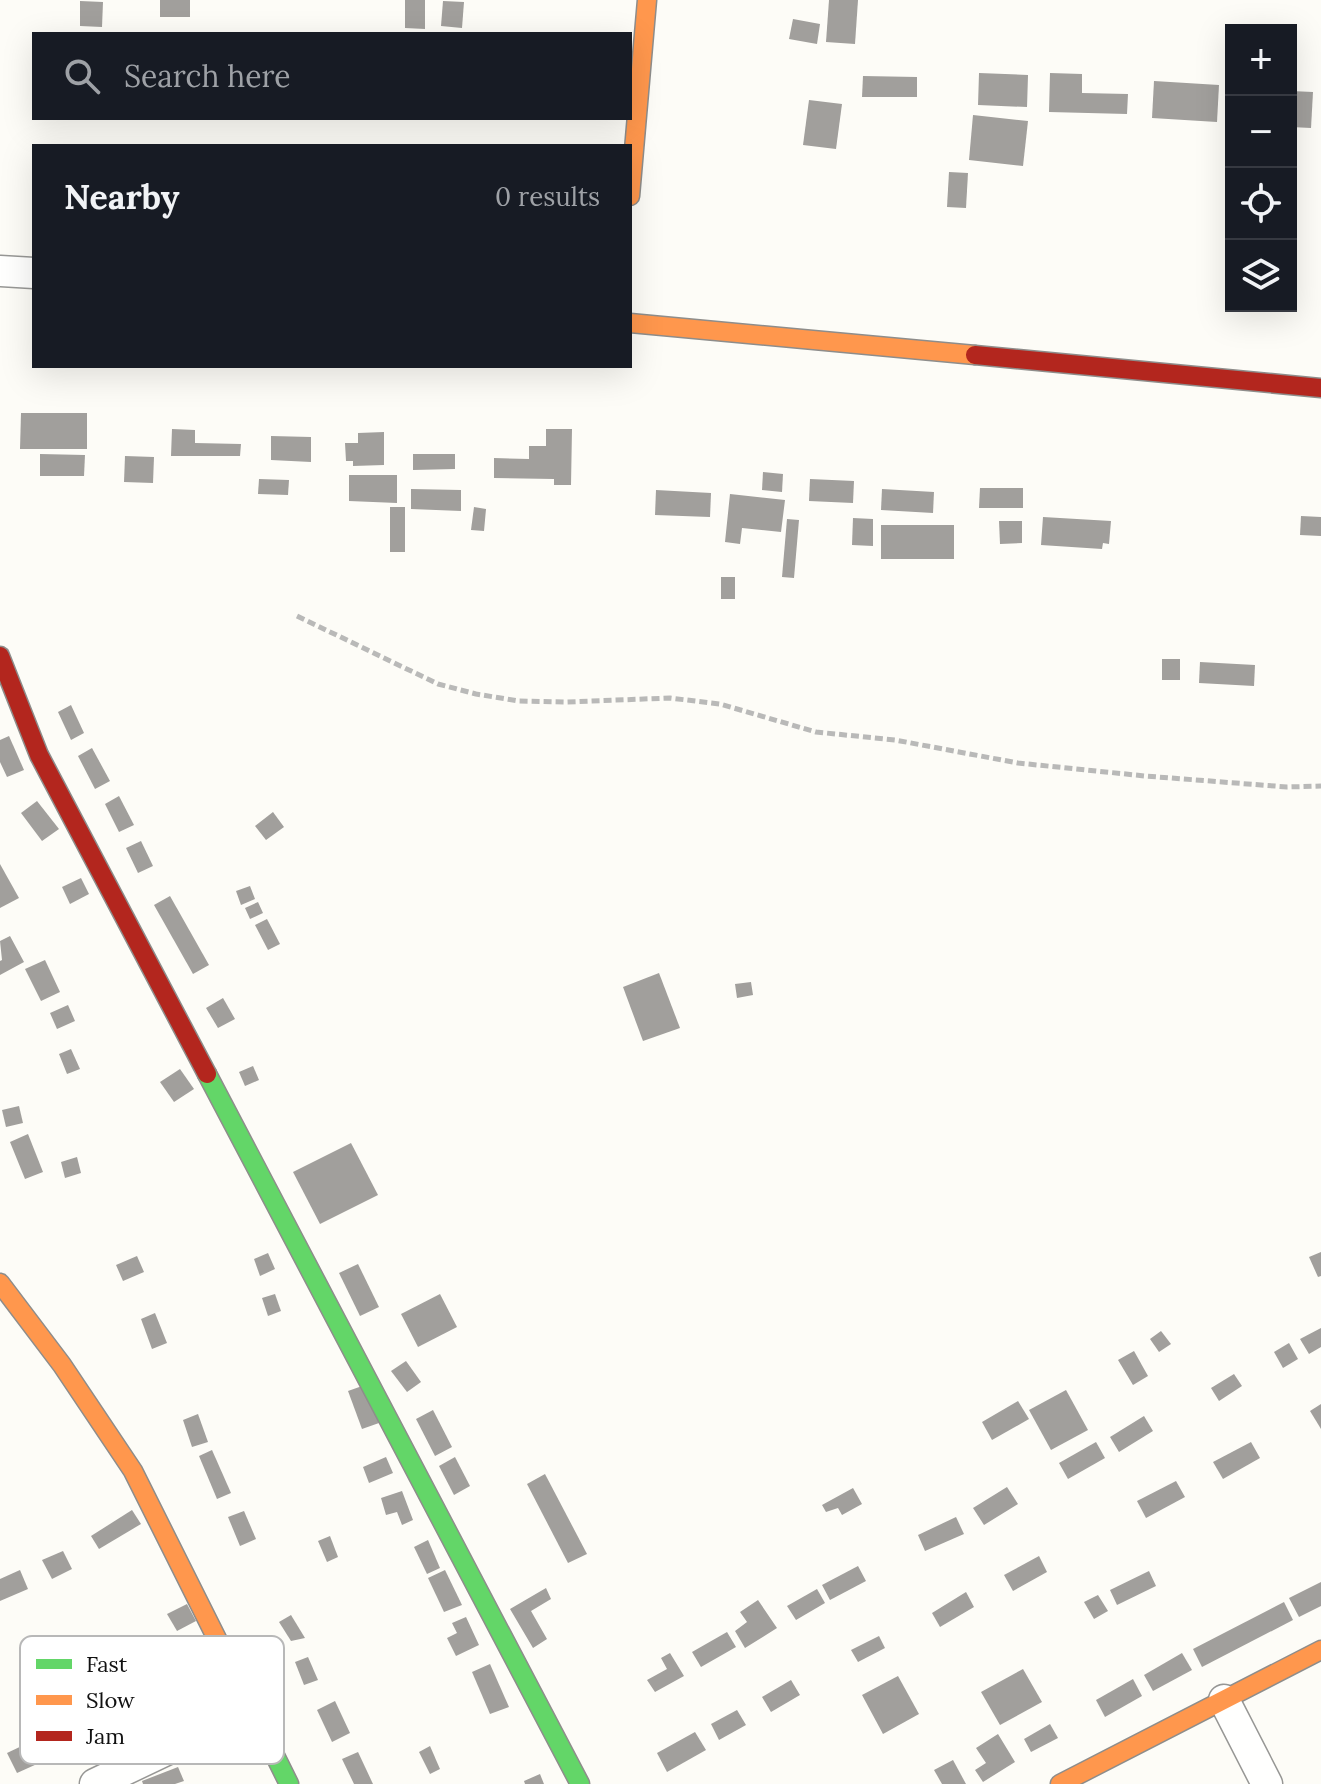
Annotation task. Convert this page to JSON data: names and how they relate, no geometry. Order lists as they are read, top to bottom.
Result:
{
  "legend": ["Fast", "Slow", "Jam"],
  "page": {
    "map_buttons": ["+", "−"],
    "search": "Search here",
    "heading": ["Nearby", "0 results"]
  }
}
